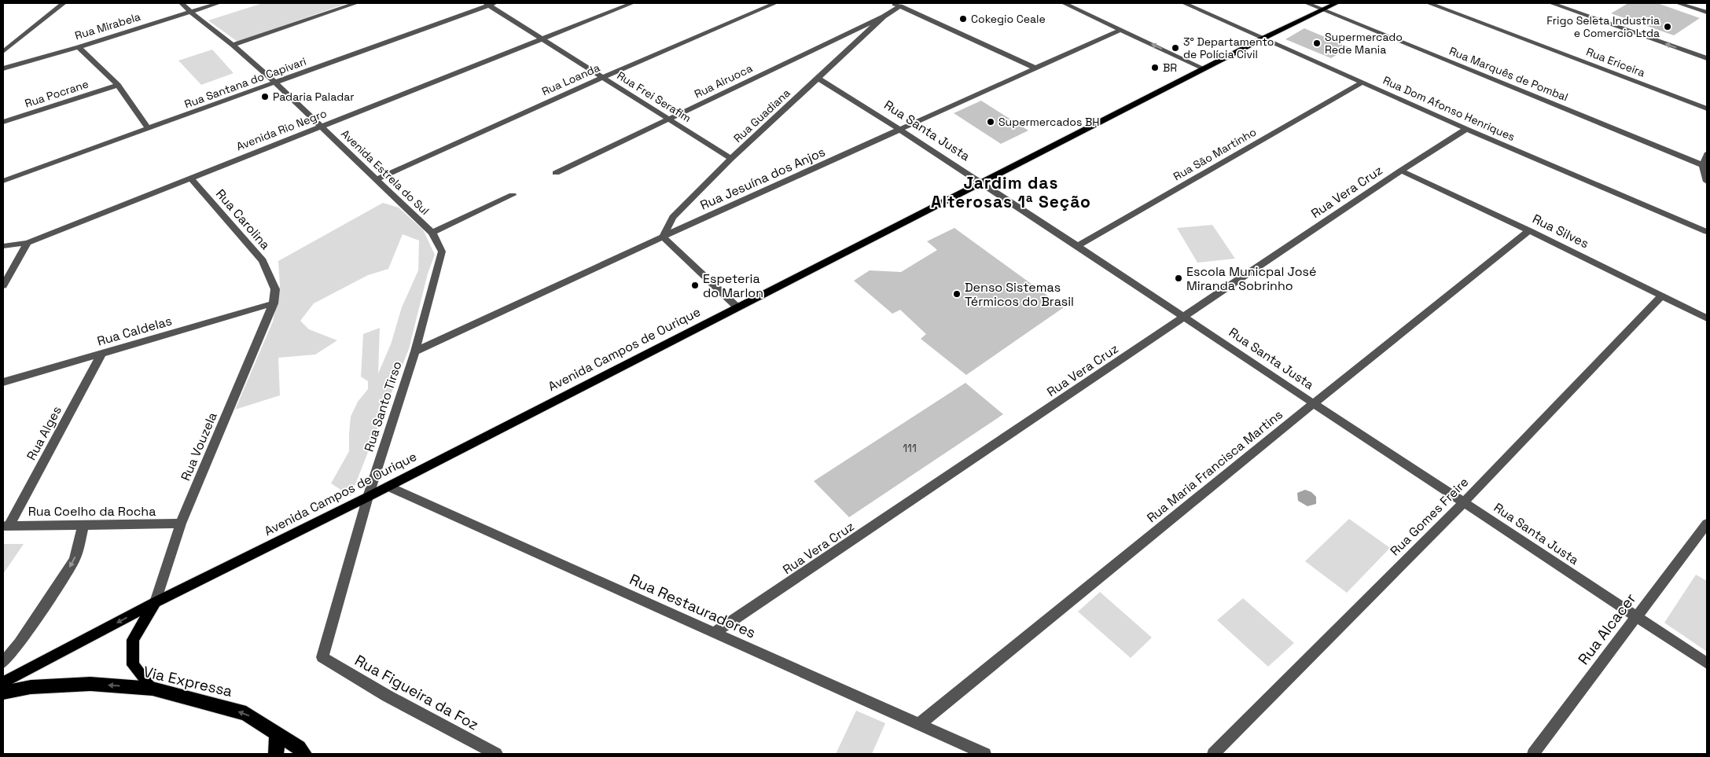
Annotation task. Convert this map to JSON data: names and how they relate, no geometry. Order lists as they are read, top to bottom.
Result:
{
  "streets": {
    "highway": ["Via Expressa"],
    "main road": ["Avenida Campos de Ourique"],
    "street": [
      "Rua Mirabela",
      "Rua Ericeira",
      "Rua Marquês de Pombal",
      "Rua Loanda",
      "Rua Airuoca",
      "Rua Santana do Capivari",
      "Rua Pocrane",
      "Rua Frei Serafim",
      "Rua Dom Afonso Henriques",
      "Rua Guadiana",
      "Avenida Rio Negro",
      "Rua Santa Justa",
      "Rua São Martinho",
      "Avenida Estrela do Sul",
      "Rua Jesuína dos Anjos",
      "Rua Vera Cruz",
      "Rua Carolina",
      "Rua Silves",
      "Rua Caldelas",
      "Rua Santo Tirso",
      "Rua Alges",
      "Rua Vouzela",
      "Rua Maria Francisca Martins",
      "Rua Coelho da Rocha",
      "Rua Gomes Freire",
      "Rua Restauradores",
      "Rua Alcacer",
      "Rua Figueira da Foz"
    ]
  },
  "crossings": [
    ["Rua Mirabela", "Avenida Estrela do Sul"],
    ["Rua Marquês de Pombal", "Avenida Campos de Ourique"],
    ["Rua Loanda", "Rua Frei Serafim"],
    ["Rua Loanda", "Avenida Estrela do Sul"],
    ["Rua Airuoca", "Rua Frei Serafim"],
    ["Rua Airuoca", "Rua Guadiana"],
    ["Rua Santana do Capivari", "Rua Frei Serafim"],
    ["Rua Santana do Capivari", "Avenida Estrela do Sul"],
    ["Rua Frei Serafim", "Rua Guadiana"],
    ["Rua Frei Serafim", "Avenida Rio Negro"],
    ["Rua Dom Afonso Henriques", "Rua São Martinho"],
    ["Rua Dom Afonso Henriques", "Rua Vera Cruz"],
    ["Rua Dom Afonso Henriques", "Avenida Campos de Ourique"],
    ["Rua Guadiana", "Rua Santa Justa"],
    ["Rua Guadiana", "Rua Jesuína dos Anjos"],
    ["Avenida Rio Negro", "Avenida Estrela do Sul"],
    ["Avenida Rio Negro", "Rua Carolina"],
    ["Rua Santa Justa", "Rua São Martinho"],
    ["Rua Santa Justa", "Rua Jesuína dos Anjos"],
    ["Rua Santa Justa", "Rua Vera Cruz"],
    ["Rua Santa Justa", "Avenida Campos de Ourique"],
    ["Rua Santa Justa", "Rua Maria Francisca Martins"],
    ["Rua Santa Justa", "Rua Gomes Freire"],
    ["Rua Santa Justa", "Rua Alcacer"],
    ["Avenida Estrela do Sul", "Rua Santo Tirso"],
    ["Rua Jesuína dos Anjos", "Rua Santo Tirso"],
    ["Rua Vera Cruz", "Rua Silves"],
    ["Rua Vera Cruz", "Rua Restauradores"],
    ["Rua Carolina", "Rua Caldelas"],
    ["Rua Carolina", "Rua Vouzela"],
    ["Rua Silves", "Rua Maria Francisca Martins"],
    ["Rua Silves", "Rua Gomes Freire"],
    ["Rua Caldelas", "Rua Alges"],
    ["Rua Caldelas", "Rua Vouzela"],
    ["Avenida Campos de Ourique", "Rua Santo Tirso"],
    ["Avenida Campos de Ourique", "Rua Vouzela"],
    ["Avenida Campos de Ourique", "Rua Restauradores"],
    ["Rua Santo Tirso", "Rua Figueira da Foz"],
    ["Rua Alges", "Rua Coelho da Rocha"],
    ["Rua Vouzela", "Rua Coelho da Rocha"],
    ["Rua Maria Francisca Martins", "Rua Restauradores"]
  ],
  "one_way": ["Via Expressa"],
  "districts": ["Jardim das Alterosas 1ª Seção"],
  "places": [
    "Cokegio Ceale",
    "Frigo Seleta Industria e Comercio Ltda",
    "Supermercado Rede Mania",
    "3° Departamento de Polícia Civil",
    "BR",
    "Padaria Paladar",
    "Supermercados BH",
    "Escola Municpal José Miranda Sobrinho",
    "Espeteria do Marlon",
    "Denso Sistemas Térmicos do Brasil"
  ],
  "house_numbers": ["111"]
}
